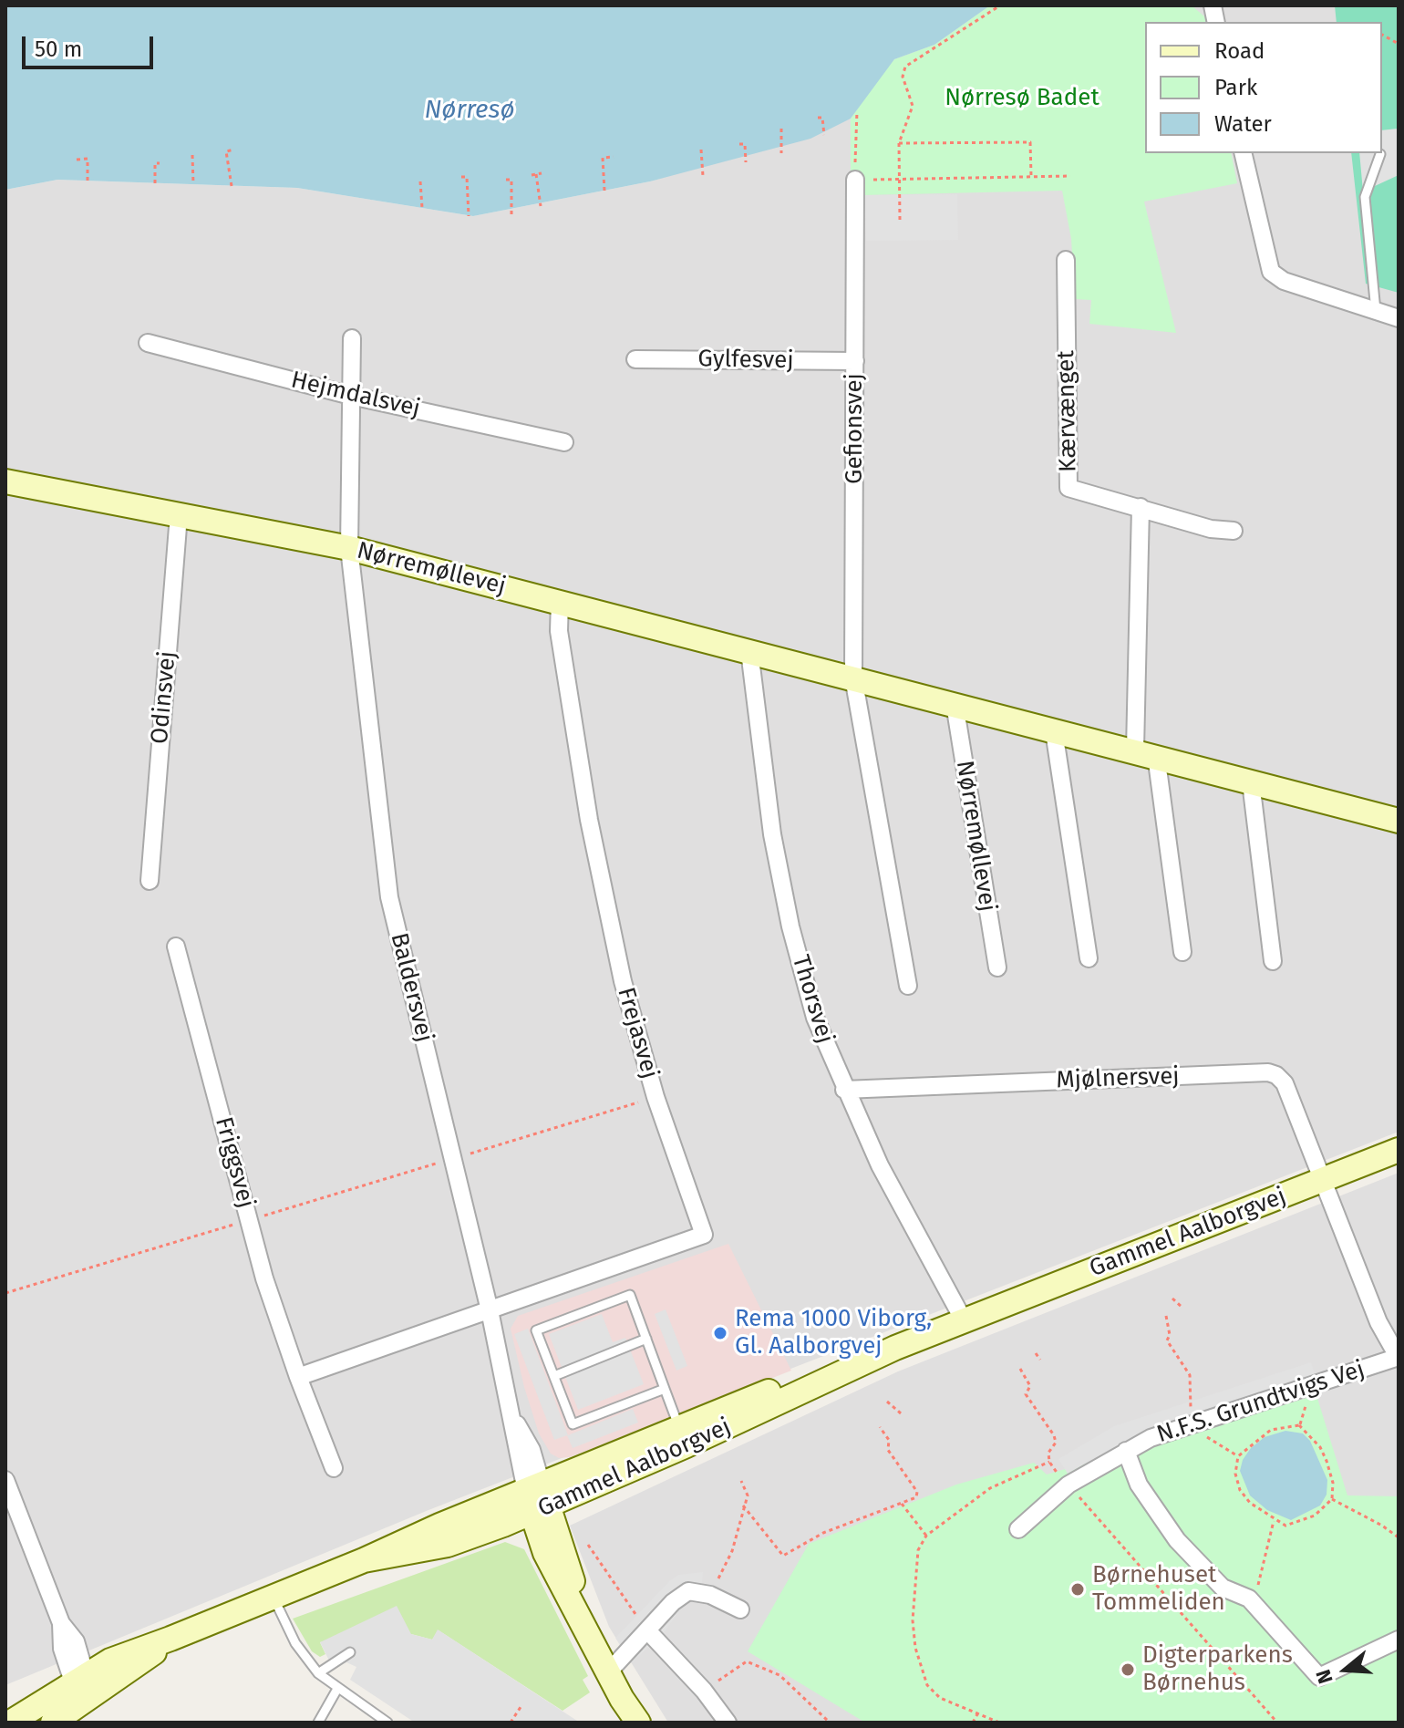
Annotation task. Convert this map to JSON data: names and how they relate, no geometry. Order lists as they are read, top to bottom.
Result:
{
  "streets": {
    "street": [
      "Gylfesvej",
      "Hejmdalsvej",
      "Kærvænget",
      "Gefionsvej",
      "Nørremøllevej",
      "Odinsvej",
      "Baldersvej",
      "Thorsvej",
      "Frejasvej",
      "Mjølnersvej",
      "Friggsvej",
      "Gammel Aalborgvej",
      "N.F.S. Grundtvigs Vej"
    ]
  },
  "crossings": [
    ["Gylfesvej", "Gefionsvej"],
    ["Hejmdalsvej", "Baldersvej"],
    ["Gefionsvej", "Nørremøllevej"],
    ["Nørremøllevej", "Odinsvej"],
    ["Nørremøllevej", "Baldersvej"],
    ["Nørremøllevej", "Thorsvej"],
    ["Nørremøllevej", "Frejasvej"],
    ["Baldersvej", "Frejasvej"],
    ["Baldersvej", "Gammel Aalborgvej"],
    ["Thorsvej", "Mjølnersvej"],
    ["Thorsvej", "Gammel Aalborgvej"],
    ["Mjølnersvej", "Gammel Aalborgvej"],
    ["Mjølnersvej", "N.F.S. Grundtvigs Vej"],
    ["Gammel Aalborgvej", "N.F.S. Grundtvigs Vej"]
  ],
  "water": ["Nørresø"],
  "parks": ["Nørresø Badet"],
  "places": ["Rema 1000 Viborg, Gl. Aalborgvej", "Børnehuset Tommeliden", "Digterparkens Børnehus"],
  "legend": ["Road", "Park", "Water"],
  "scale_bar": "50 m",
  "north": "left"
}
